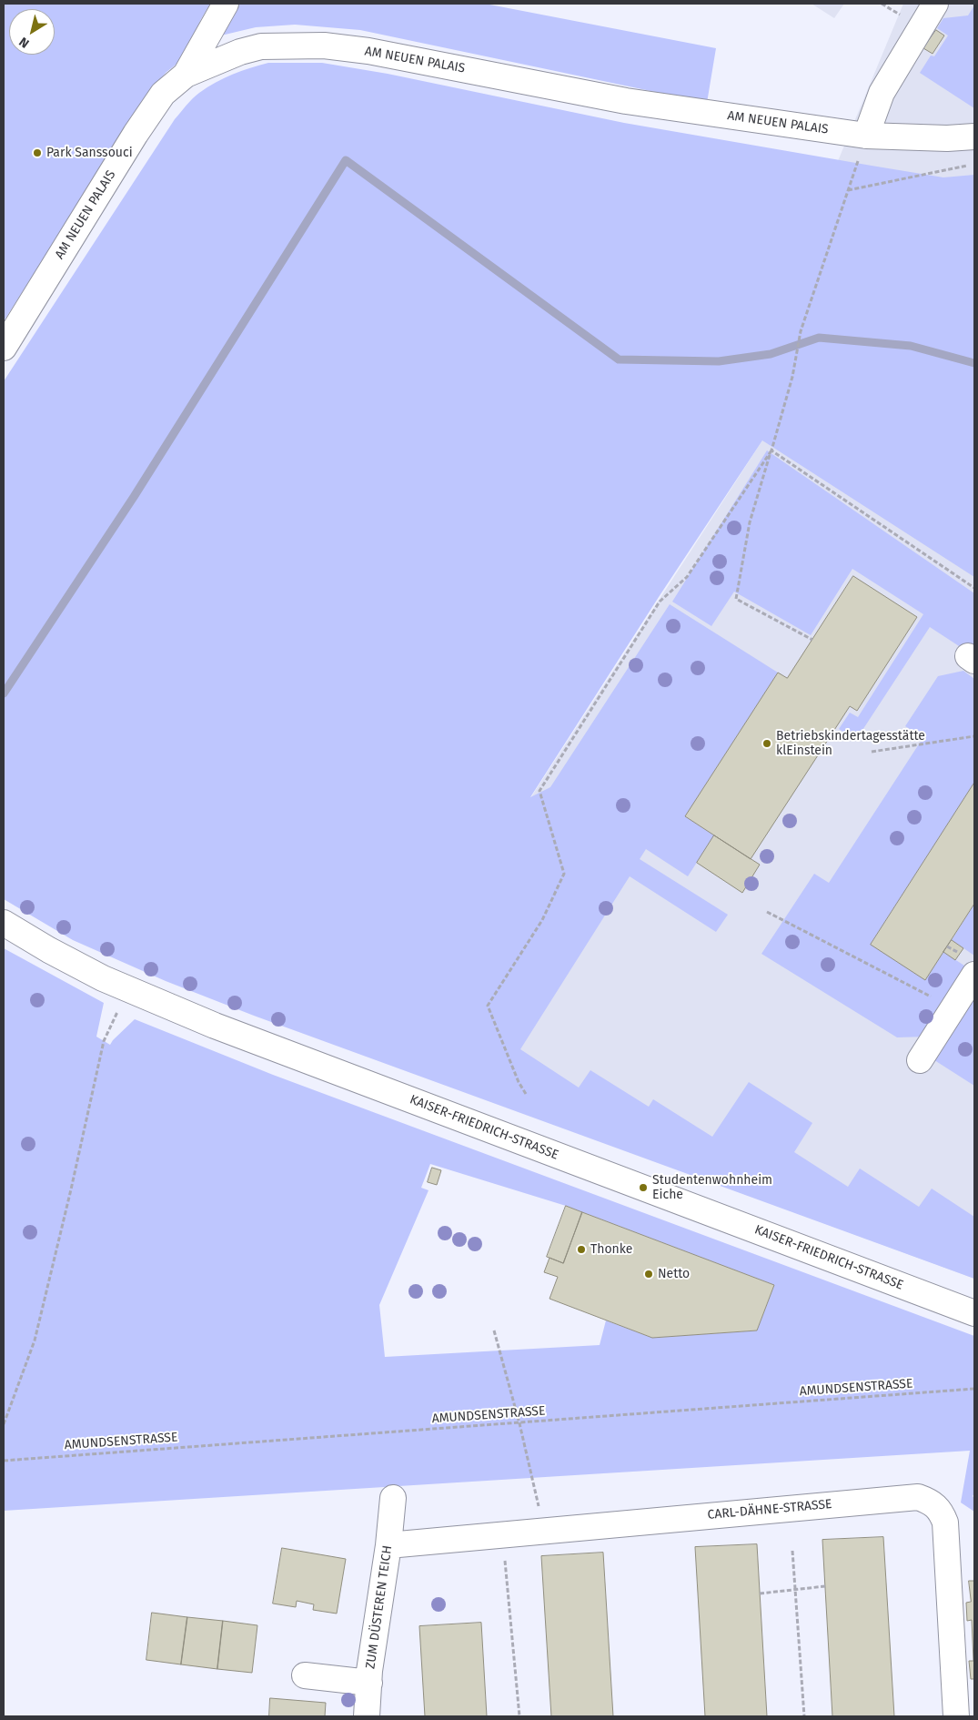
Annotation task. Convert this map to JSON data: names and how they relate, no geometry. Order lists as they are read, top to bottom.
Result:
{
  "streets": {
    "street": [
      "AM NEUEN PALAIS",
      "KAISER-FRIEDRICH-STRASSE",
      "CARL-DÄHNE-STRASSE",
      "ZUM DÜSTEREN TEICH"
    ],
    "path": ["AMUNDSENSTRASSE"]
  },
  "crossings": [
    ["CARL-DÄHNE-STRASSE", "ZUM DÜSTEREN TEICH"]
  ],
  "places": [
    "Park Sanssouci",
    "Betriebskindertagesstätte klEinstein",
    "Studentenwohnheim Eiche",
    "Thonke",
    "Netto"
  ],
  "north": "bottom left"
}
